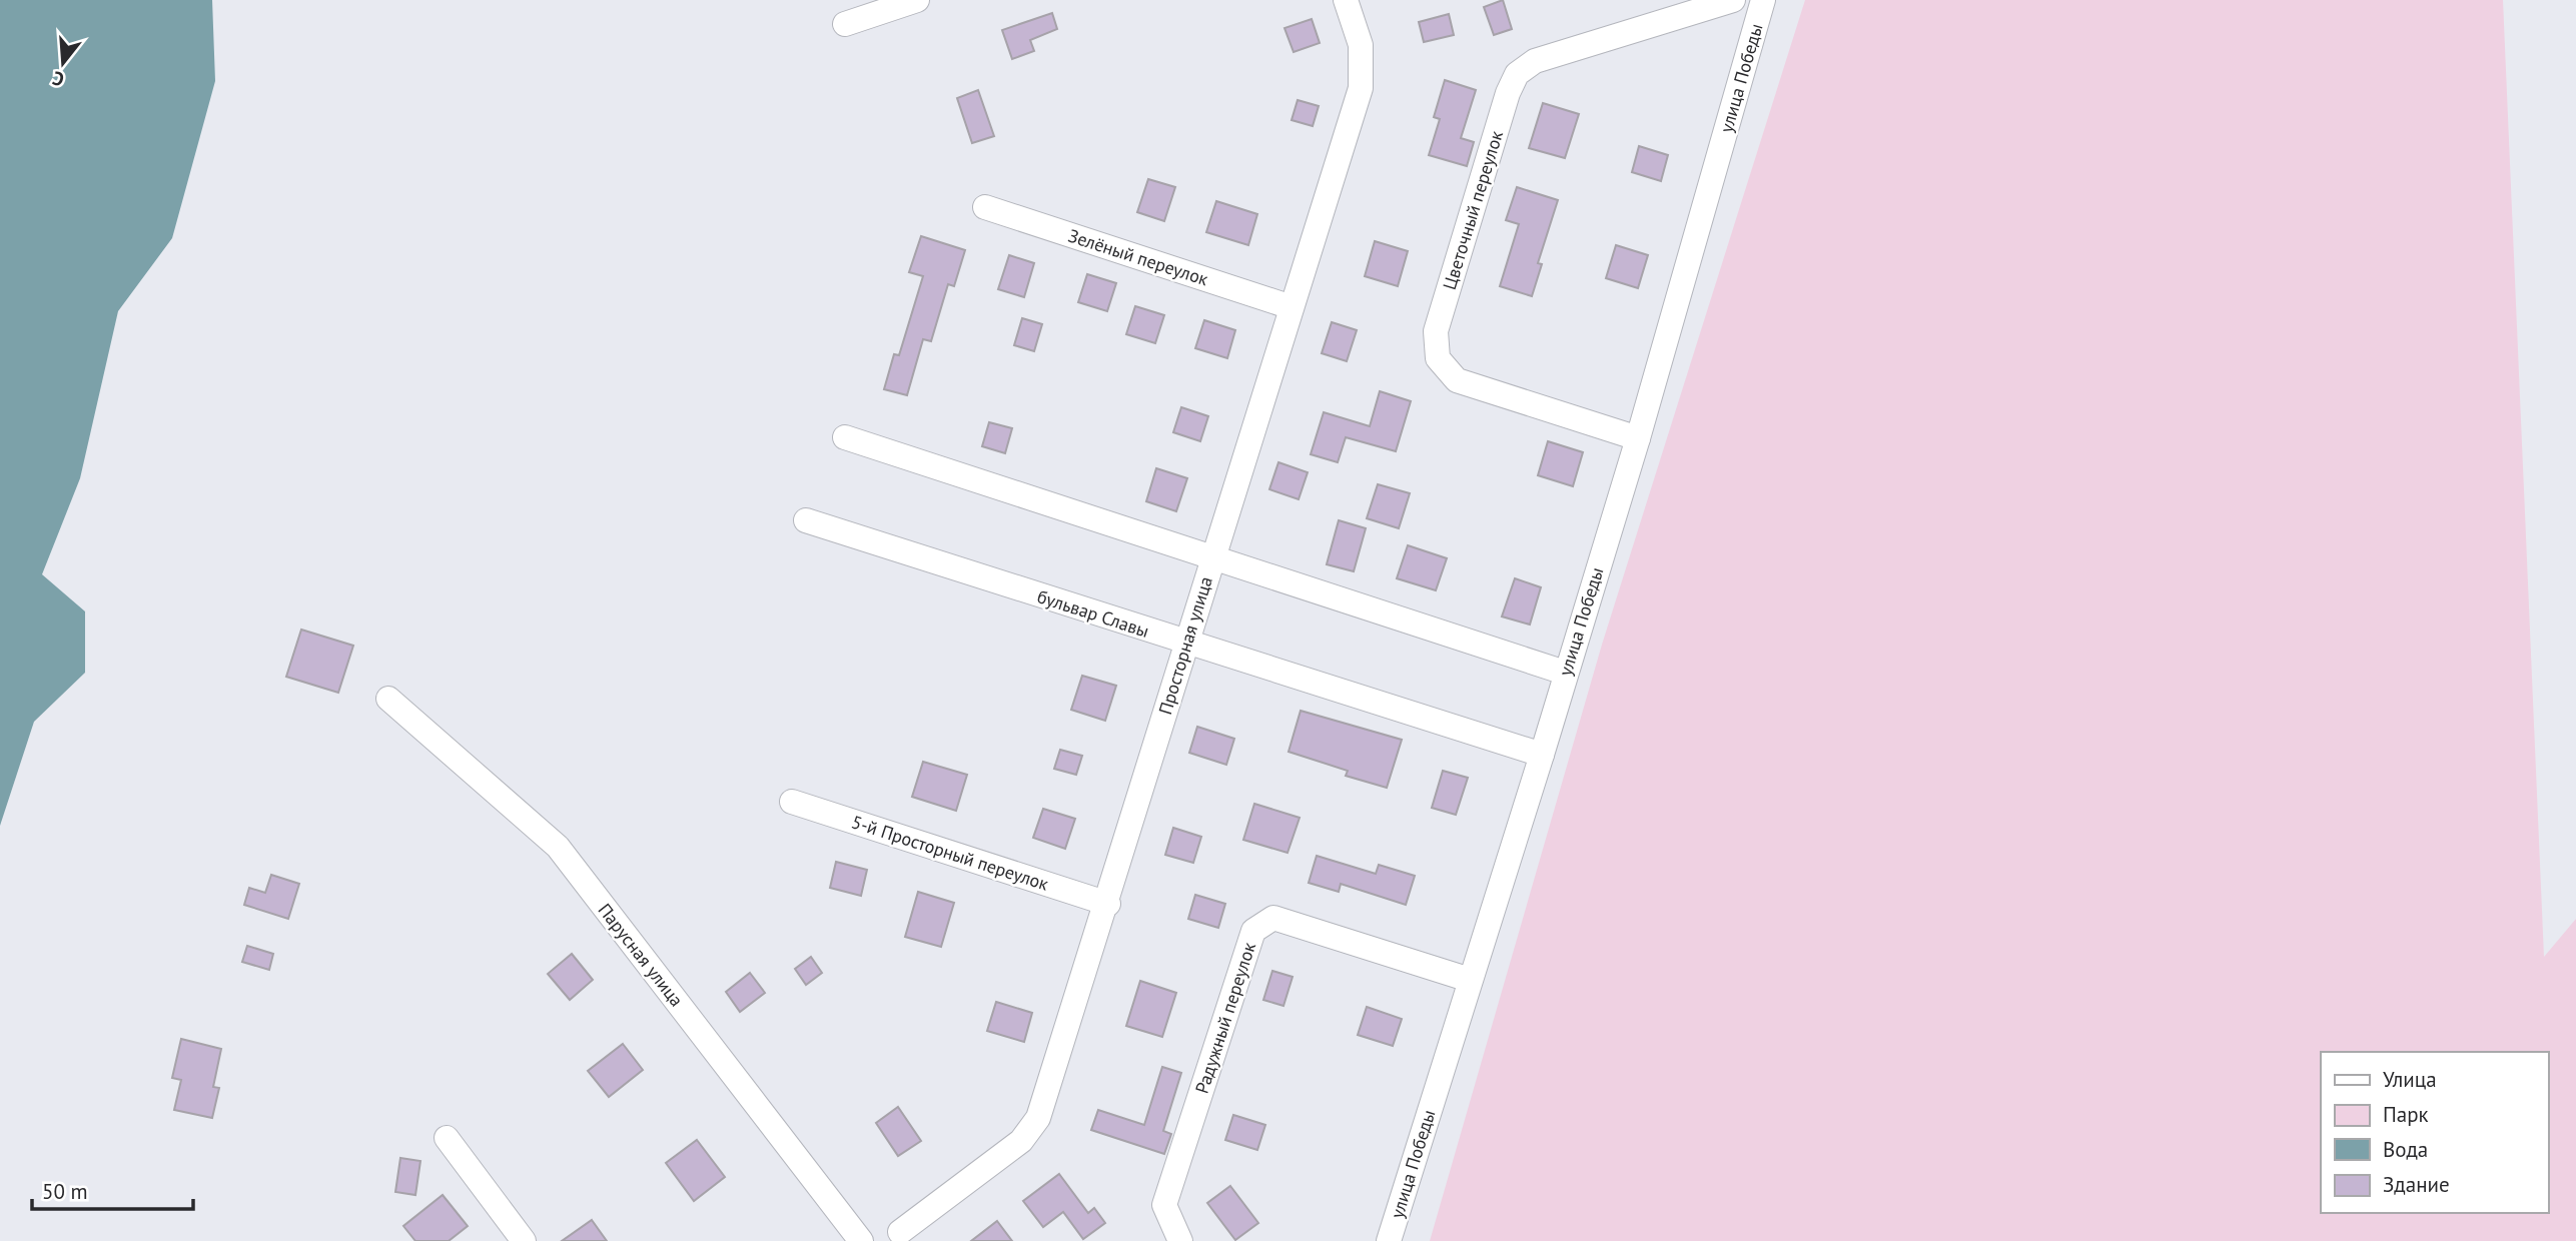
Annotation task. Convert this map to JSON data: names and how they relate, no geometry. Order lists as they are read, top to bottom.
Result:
{
  "streets": {
    "street": [
      "улица Победы",
      "Цветочный переулок",
      "Зелёный переулок",
      "бульвар Славы",
      "Просторная улица",
      "5-й Просторный переулок",
      "Парусная улица",
      "Радужный переулок"
    ]
  },
  "crossings": [
    ["улица Победы", "Цветочный переулок"],
    ["улица Победы", "бульвар Славы"],
    ["улица Победы", "Радужный переулок"],
    ["Зелёный переулок", "Просторная улица"],
    ["бульвар Славы", "Просторная улица"],
    ["Просторная улица", "5-й Просторный переулок"]
  ],
  "legend": [
    "Улица",
    "Парк",
    "Вода",
    "Здание"
  ],
  "scale_bar": "50 m",
  "north": "bottom"
}
